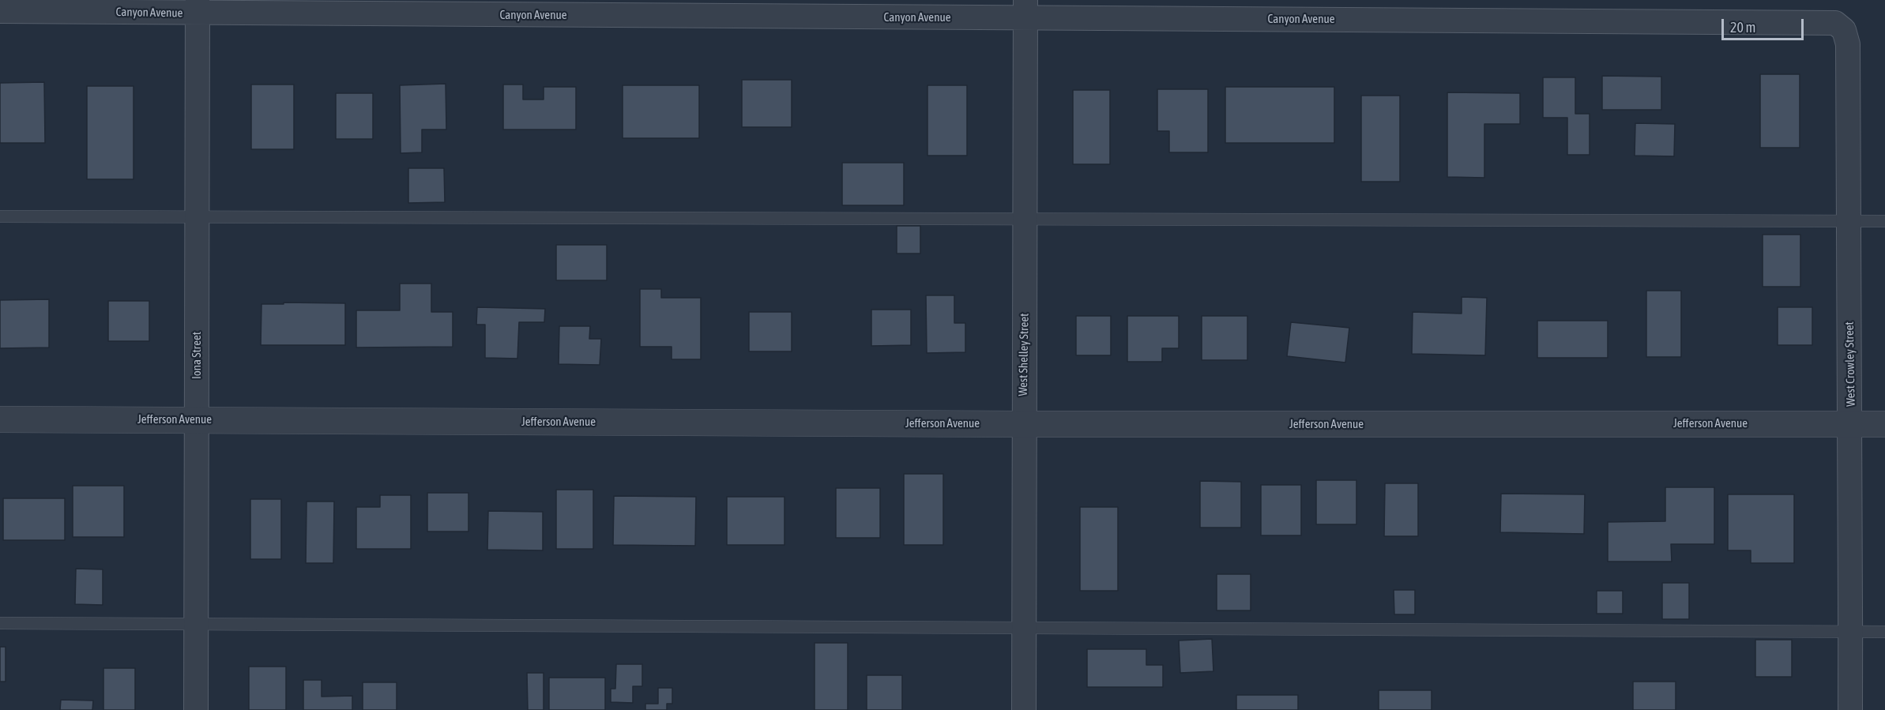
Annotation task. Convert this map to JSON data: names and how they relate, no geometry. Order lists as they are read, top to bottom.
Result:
{
  "streets": {
    "street": [
      "Canyon Avenue",
      "West Shelley Street",
      "Iona Street",
      "West Crowley Street",
      "Jefferson Avenue"
    ]
  },
  "crossings": [
    ["Canyon Avenue", "West Shelley Street"],
    ["Canyon Avenue", "Iona Street"],
    ["Canyon Avenue", "West Crowley Street"],
    ["West Shelley Street", "Jefferson Avenue"],
    ["Iona Street", "Jefferson Avenue"],
    ["West Crowley Street", "Jefferson Avenue"]
  ],
  "scale_bar": "20 m"
}
